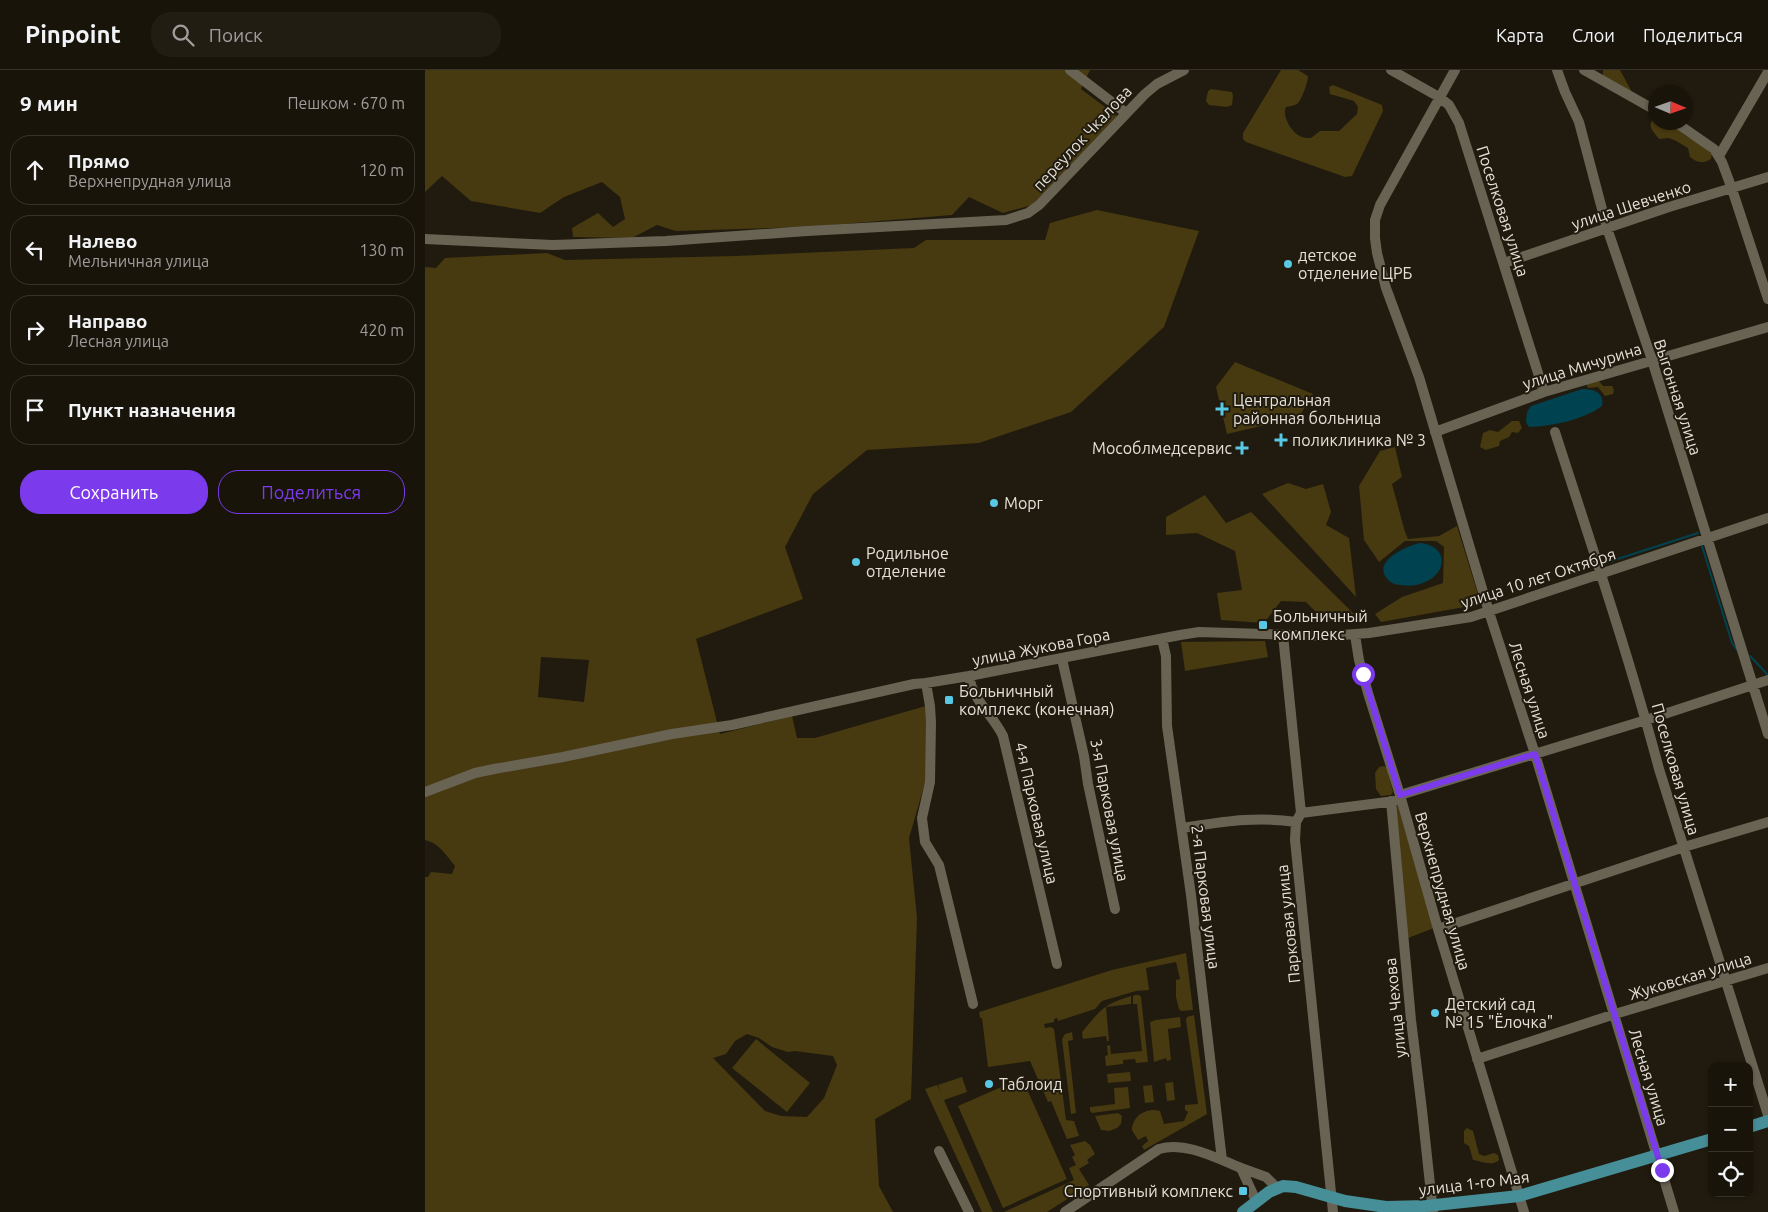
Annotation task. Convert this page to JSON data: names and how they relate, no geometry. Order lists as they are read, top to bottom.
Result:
{
  "streets": {
    "main road": ["улица 1-го Мая"],
    "street": [
      "переулок Чкалова",
      "улица Шевченко",
      "Поселковая улица",
      "улица Мичурина",
      "Выгонная улица",
      "улица 10 лет Октября",
      "улица Жукова Гора",
      "Лесная улица",
      "3-я Парковая улица",
      "4-я Парковая улица",
      "Верхнепрудная улица",
      "2-я Парковая улица",
      "Парковая улица",
      "Жуковская улица",
      "улица Чехова"
    ]
  },
  "crossings": [
    ["улица Шевченко", "Поселковая улица"],
    ["улица Шевченко", "Выгонная улица"],
    ["Поселковая улица", "улица Мичурина"],
    ["Поселковая улица", "улица 10 лет Октября"],
    ["Поселковая улица", "Лесная улица"],
    ["Поселковая улица", "Жуковская улица"],
    ["улица Мичурина", "Выгонная улица"],
    ["улица Мичурина", "Лесная улица"],
    ["Выгонная улица", "улица 10 лет Октября"],
    ["улица 10 лет Октября", "улица Жукова Гора"],
    ["улица 10 лет Октября", "Лесная улица"],
    ["улица 10 лет Октября", "Верхнепрудная улица"],
    ["улица 10 лет Октября", "2-я Парковая улица"],
    ["улица 10 лет Октября", "Парковая улица"],
    ["улица Жукова Гора", "3-я Парковая улица"],
    ["улица Жукова Гора", "4-я Парковая улица"],
    ["улица Жукова Гора", "2-я Парковая улица"],
    ["Лесная улица", "Жуковская улица"],
    ["Лесная улица", "улица 1-го Мая"],
    ["Верхнепрудная улица", "Жуковская улица"],
    ["Верхнепрудная улица", "улица Чехова"],
    ["Верхнепрудная улица", "улица 1-го Мая"],
    ["Парковая улица", "улица 1-го Мая"],
    ["улица Чехова", "улица 1-го Мая"]
  ],
  "places": {
    "other": [
      "детское отделение ЦРБ",
      "Морг",
      "Родильное отделение",
      "Детский сад № 15 \"Ёлочка\"",
      "Таблоид"
    ],
    "health": ["Центральная районная больница", "поликлиника № 3", "Мособлмедсервис"],
    "transit": ["Больничный комплекс", "Больничный комплекс (конечная)", "Спортивный комплекс"]
  },
  "north": "right",
  "page": {
    "header": "Pinpoint",
    "search": "Поиск",
    "nav": ["Карта", "Слои", "Поделиться"],
    "heading": ["9 мин", "Пешком · 670 m"],
    "list": [
      ["Прямо", "Верхнепрудная улица", "120 m"],
      ["Налево", "Мельничная улица", "130 m"],
      ["Направо", "Лесная улица", "420 m"],
      "Пункт назначения"
    ],
    "buttons": ["Сохранить", "Поделиться"],
    "map_buttons": ["+", "−"]
  }
}
